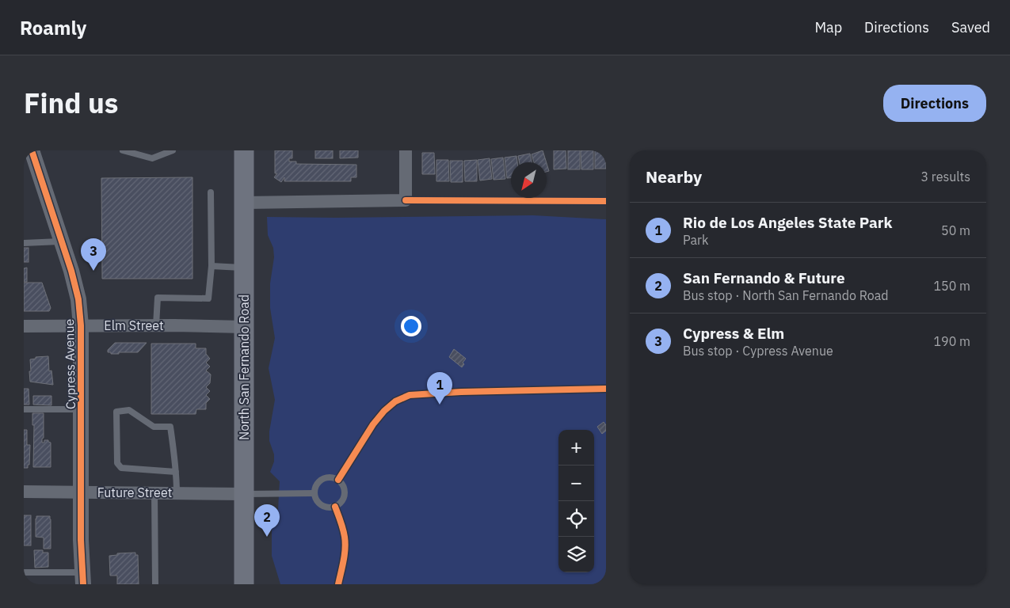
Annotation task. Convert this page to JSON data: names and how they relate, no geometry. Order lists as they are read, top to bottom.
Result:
{
  "streets": {
    "main road": ["North San Fernando Road"],
    "street": ["Elm Street", "Cypress Avenue", "Future Street"]
  },
  "crossings": [
    ["Elm Street", "Cypress Avenue"],
    ["Elm Street", "North San Fernando Road"],
    ["Cypress Avenue", "Future Street"],
    ["North San Fernando Road", "Future Street"]
  ],
  "north": "bottom left",
  "page": {
    "header": "Roamly",
    "nav": ["Map", "Directions", "Saved"],
    "title": "Find us",
    "buttons": "Directions",
    "heading": ["Nearby", "3 results"],
    "list": [
      {
        "mark": "1",
        "name": "Rio de Los Angeles State Park",
        "note": "Park",
        "value": "50 m"
      },
      {
        "mark": "2",
        "name": "San Fernando & Future",
        "note": "Bus stop · North San Fernando Road",
        "value": "150 m"
      },
      {
        "mark": "3",
        "name": "Cypress & Elm",
        "note": "Bus stop · Cypress Avenue",
        "value": "190 m"
      }
    ],
    "pins": ["3", "1", "2"],
    "map_buttons": ["+", "−"]
  }
}
